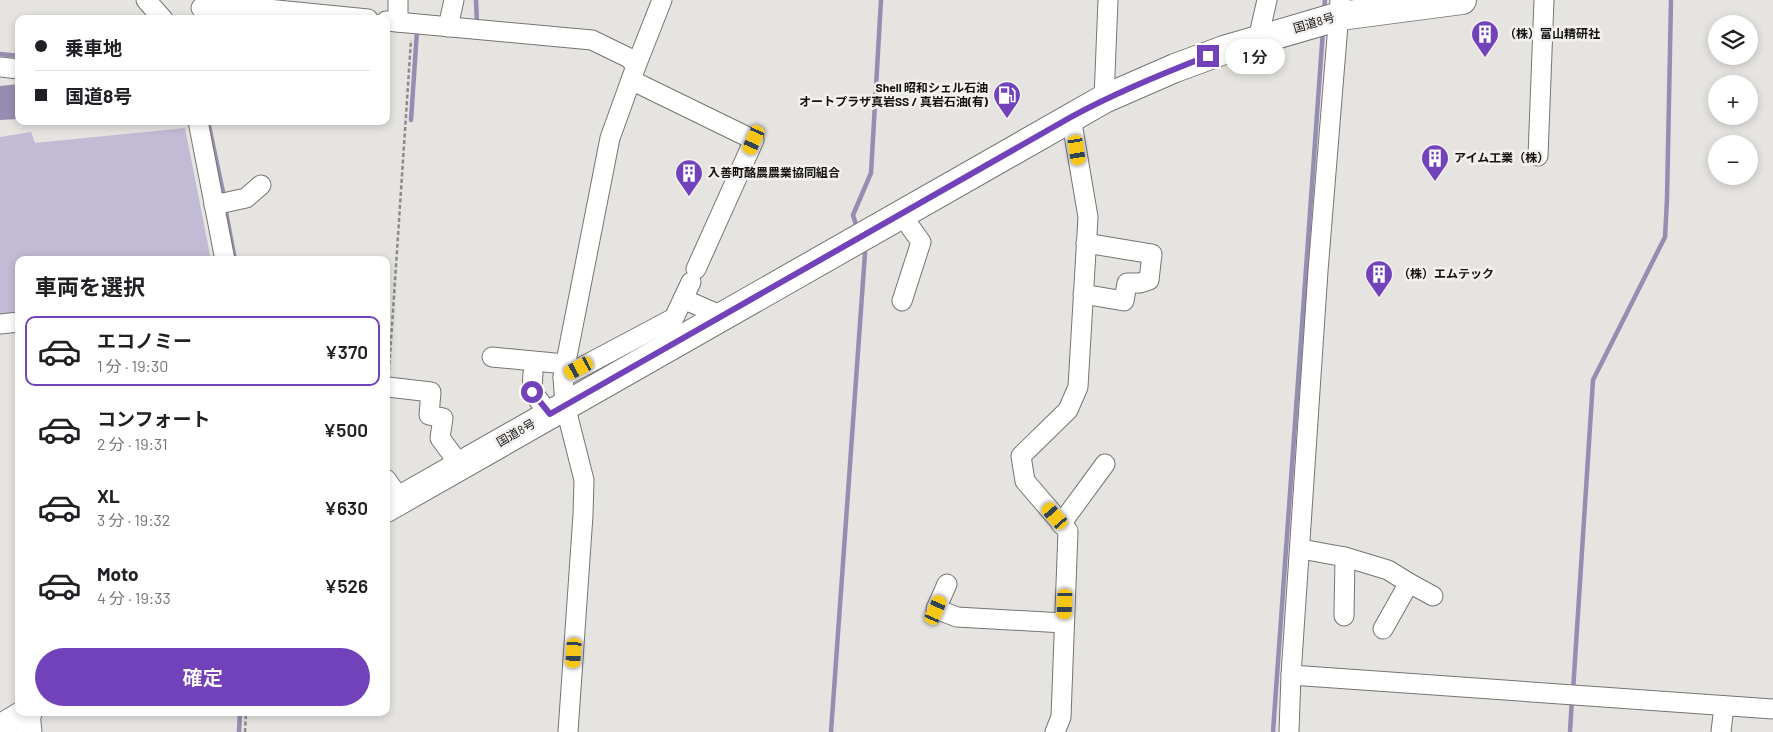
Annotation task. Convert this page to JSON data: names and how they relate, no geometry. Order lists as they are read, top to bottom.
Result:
{
  "streets": {
    "highway": ["国道8号"]
  },
  "places": {
    "building": [
      "（株）富山精研社",
      "アイム工業（株）",
      "入善町酪農農業協同組合",
      "（株）エムテック"
    ],
    "fuel station": ["Shell 昭和シェル石油 オートプラザ真岩SS / 真岩石油(有)"]
  },
  "page": {
    "map_buttons": ["+", "−"],
    "banner": ["乗車地", "国道8号"],
    "bubble": "1 分",
    "heading": "車両を選択",
    "list": [
      {
        "name": "エコノミー",
        "note": "1 分 · 19:30",
        "value": "¥370"
      },
      {
        "name": "コンフォート",
        "note": "2 分 · 19:31",
        "value": "¥500"
      },
      {
        "name": "XL",
        "note": "3 分 · 19:32",
        "value": "¥630"
      },
      {
        "name": "Moto",
        "note": "4 分 · 19:33",
        "value": "¥526"
      }
    ],
    "buttons": "確定"
  }
}
